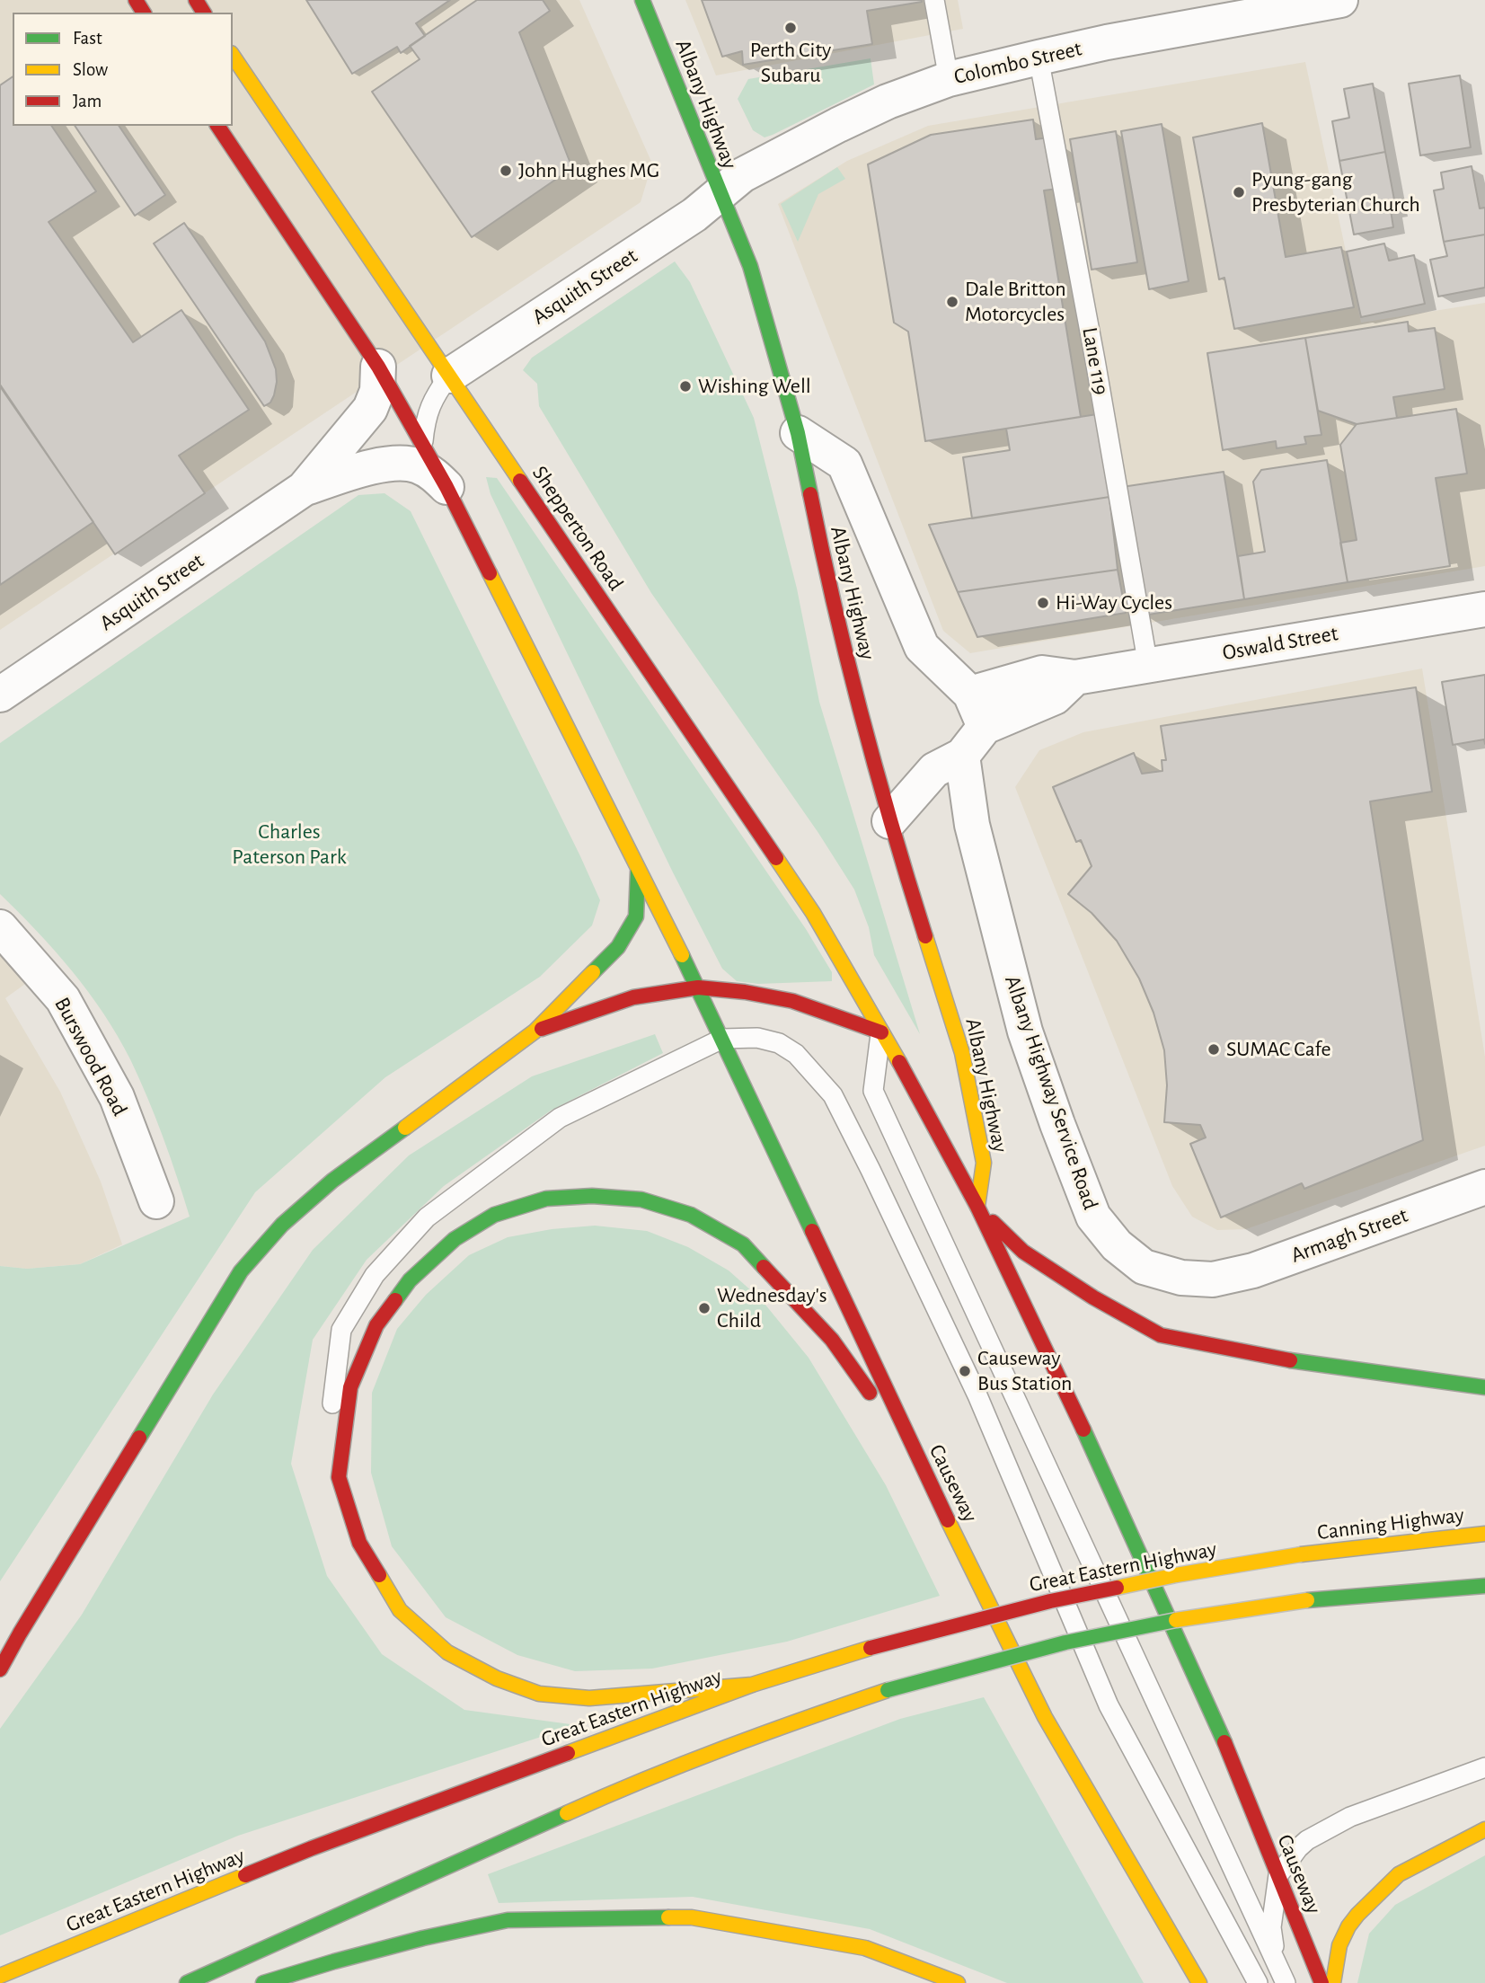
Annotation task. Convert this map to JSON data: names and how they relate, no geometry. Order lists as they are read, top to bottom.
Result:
{
  "streets": {
    "main road": [
      "Albany Highway",
      "Shepperton Road",
      "Causeway",
      "Canning Highway",
      "Great Eastern Highway"
    ],
    "street": [
      "Colombo Street",
      "Asquith Street",
      "Oswald Street",
      "Burswood Road",
      "Albany Highway Service Road",
      "Armagh Street"
    ],
    "lane": ["Lane 119"]
  },
  "crossings": [
    ["Colombo Street", "Albany Highway"],
    ["Colombo Street", "Asquith Street"],
    ["Colombo Street", "Lane 119"],
    ["Albany Highway", "Asquith Street"],
    ["Albany Highway", "Causeway"],
    ["Asquith Street", "Shepperton Road"],
    ["Lane 119", "Oswald Street"],
    ["Shepperton Road", "Causeway"],
    ["Albany Highway Service Road", "Armagh Street"],
    ["Canning Highway", "Great Eastern Highway"]
  ],
  "parks": ["Charles Paterson Park"],
  "places": [
    "Perth City Subaru",
    "John Hughes MG",
    "Pyung-gang Presbyterian Church",
    "Dale Britton Motorcycles",
    "Wishing Well",
    "Hi-Way Cycles",
    "SUMAC Cafe",
    "Wednesday's Child",
    "Causeway Bus Station"
  ],
  "legend": ["Fast", "Slow", "Jam"]
}
